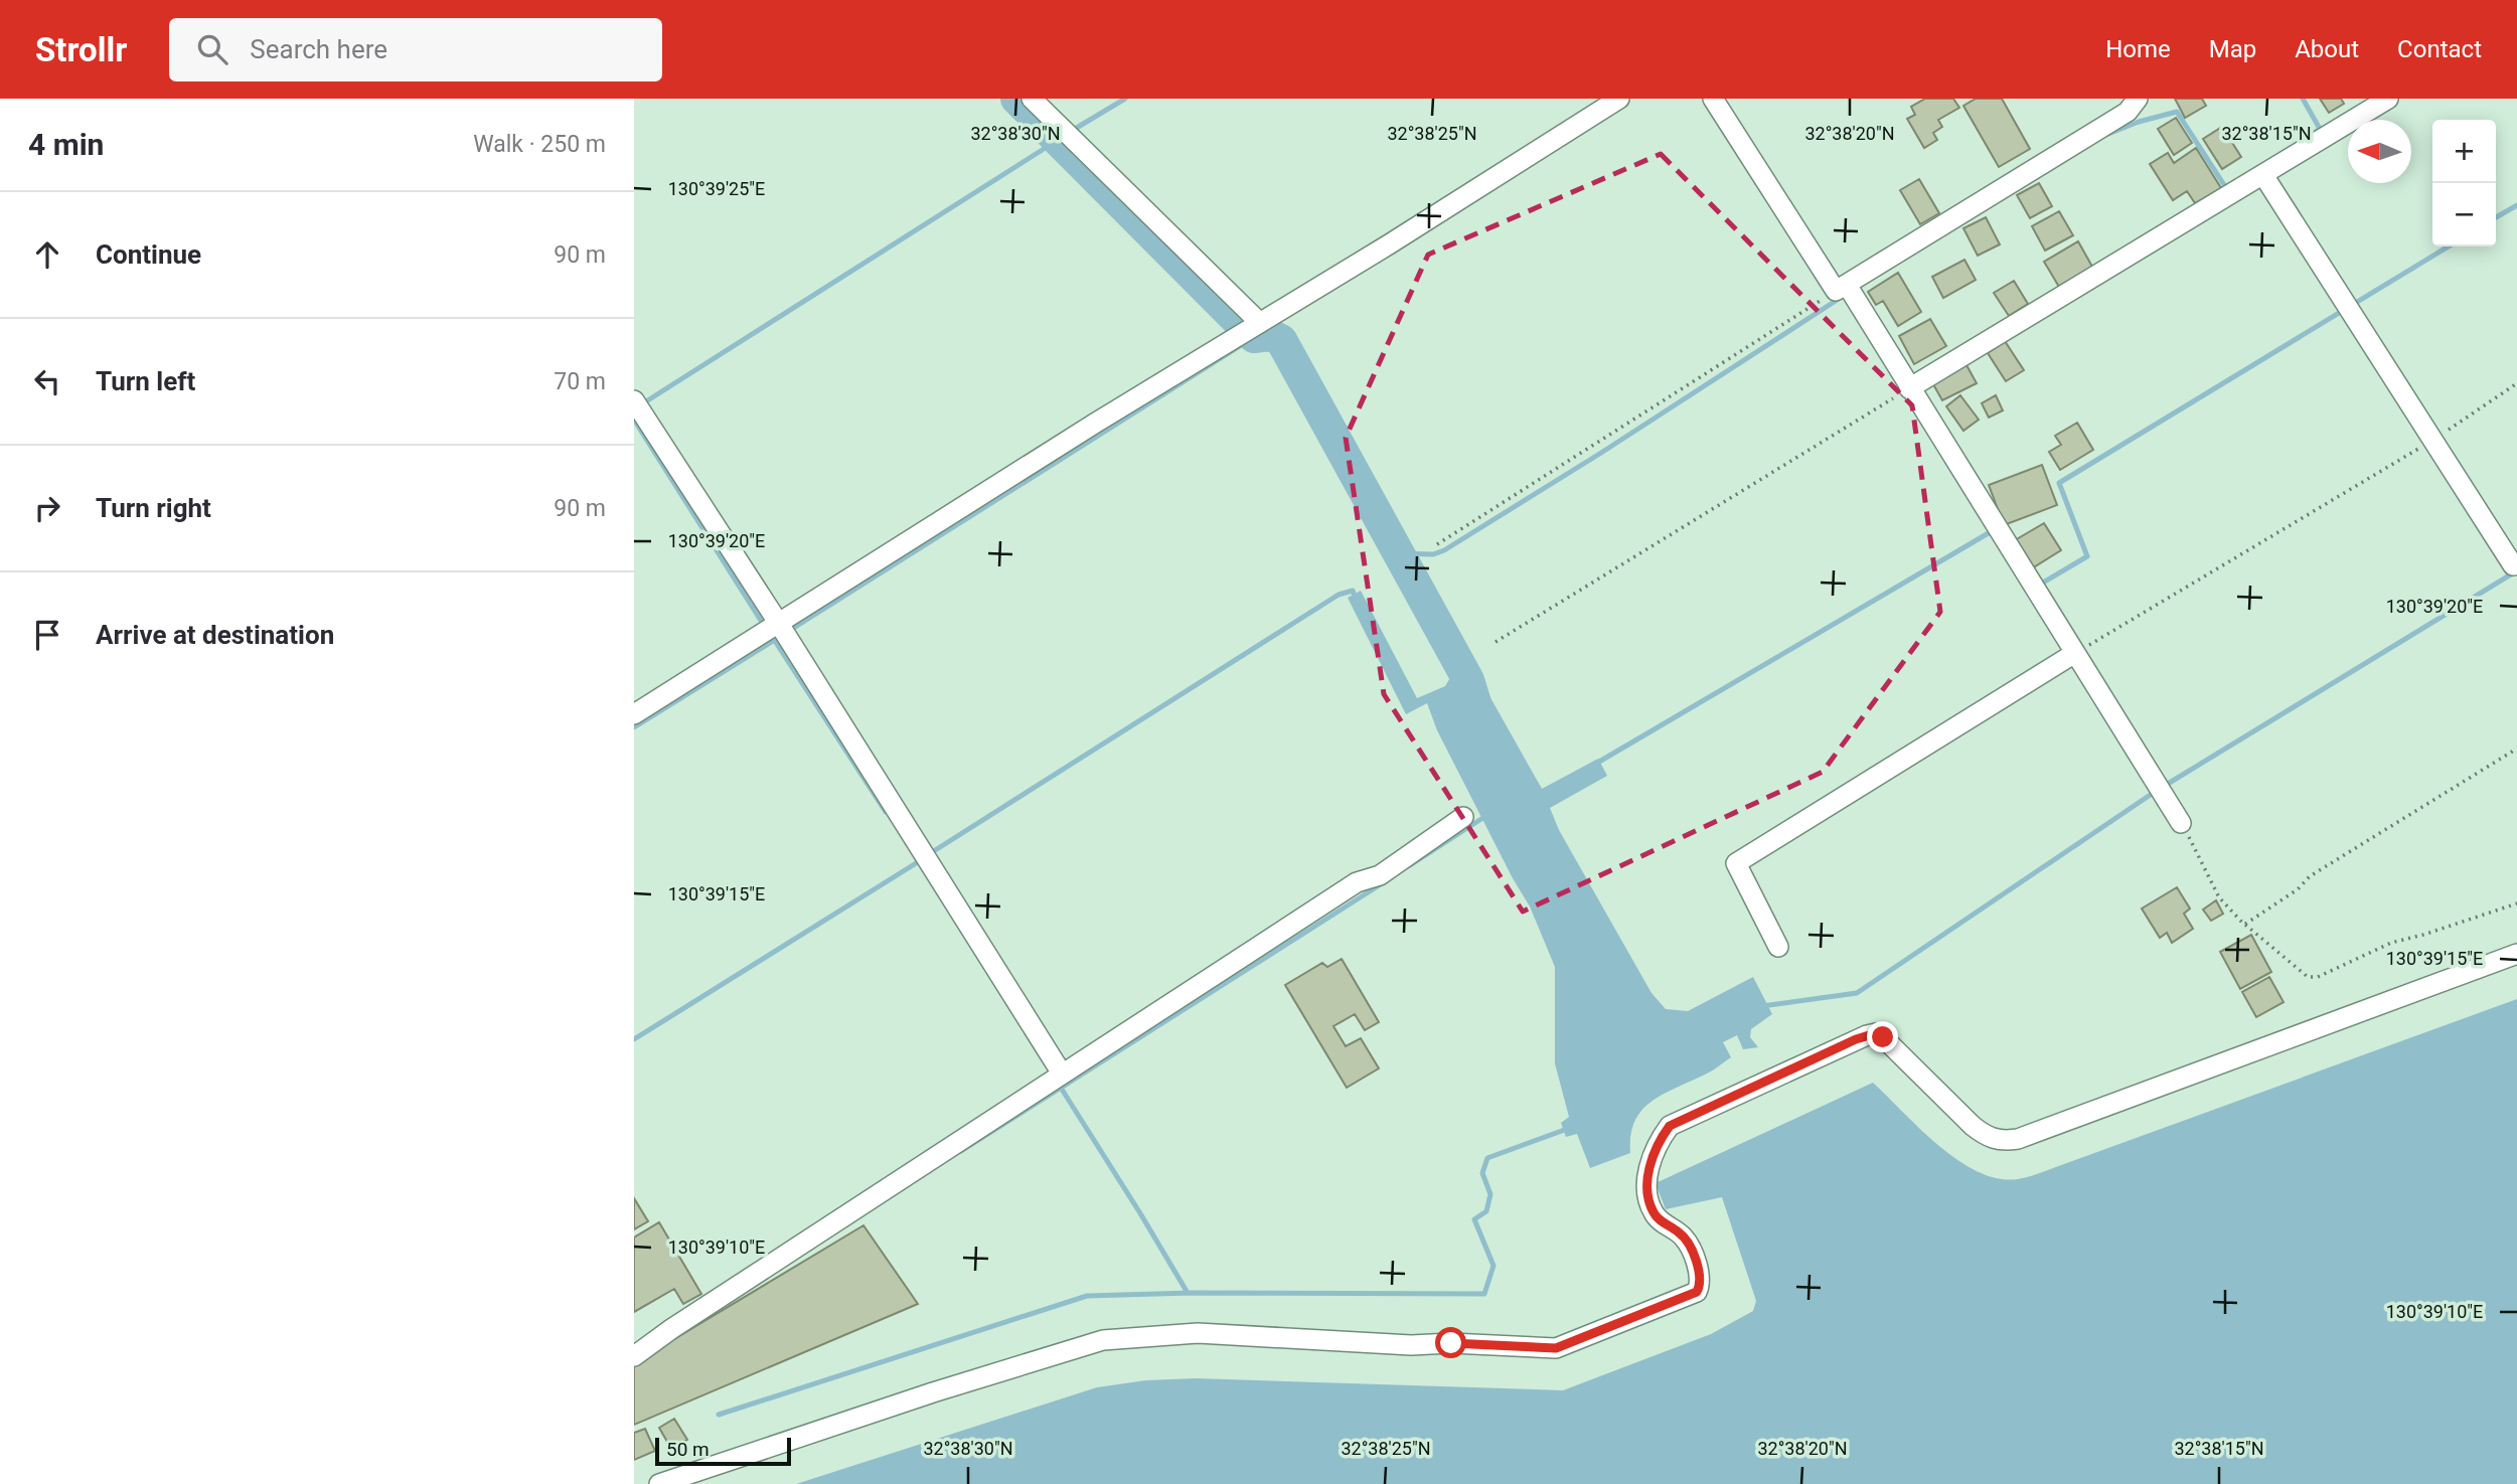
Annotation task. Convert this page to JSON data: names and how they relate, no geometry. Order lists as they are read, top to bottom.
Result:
{
  "scale_bar": "50 m",
  "north": "left",
  "page": {
    "header": "Strollr",
    "search": "Search here",
    "nav": [
      "Home",
      "Map",
      "About",
      "Contact"
    ],
    "heading": ["4 min", "Walk · 250 m"],
    "map_buttons": ["+", "−"],
    "list": [
      ["Continue", "90 m"],
      ["Turn left", "70 m"],
      ["Turn right", "90 m"],
      "Arrive at destination"
    ],
    "scale": "50 m"
  },
  "coordinates": [
    "32°38'30\"N",
    "32°38'25\"N",
    "32°38'20\"N",
    "32°38'15\"N",
    "130°39'25\"E",
    "130°39'20\"E",
    "130°39'15\"E",
    "130°39'10\"E"
  ]
}
